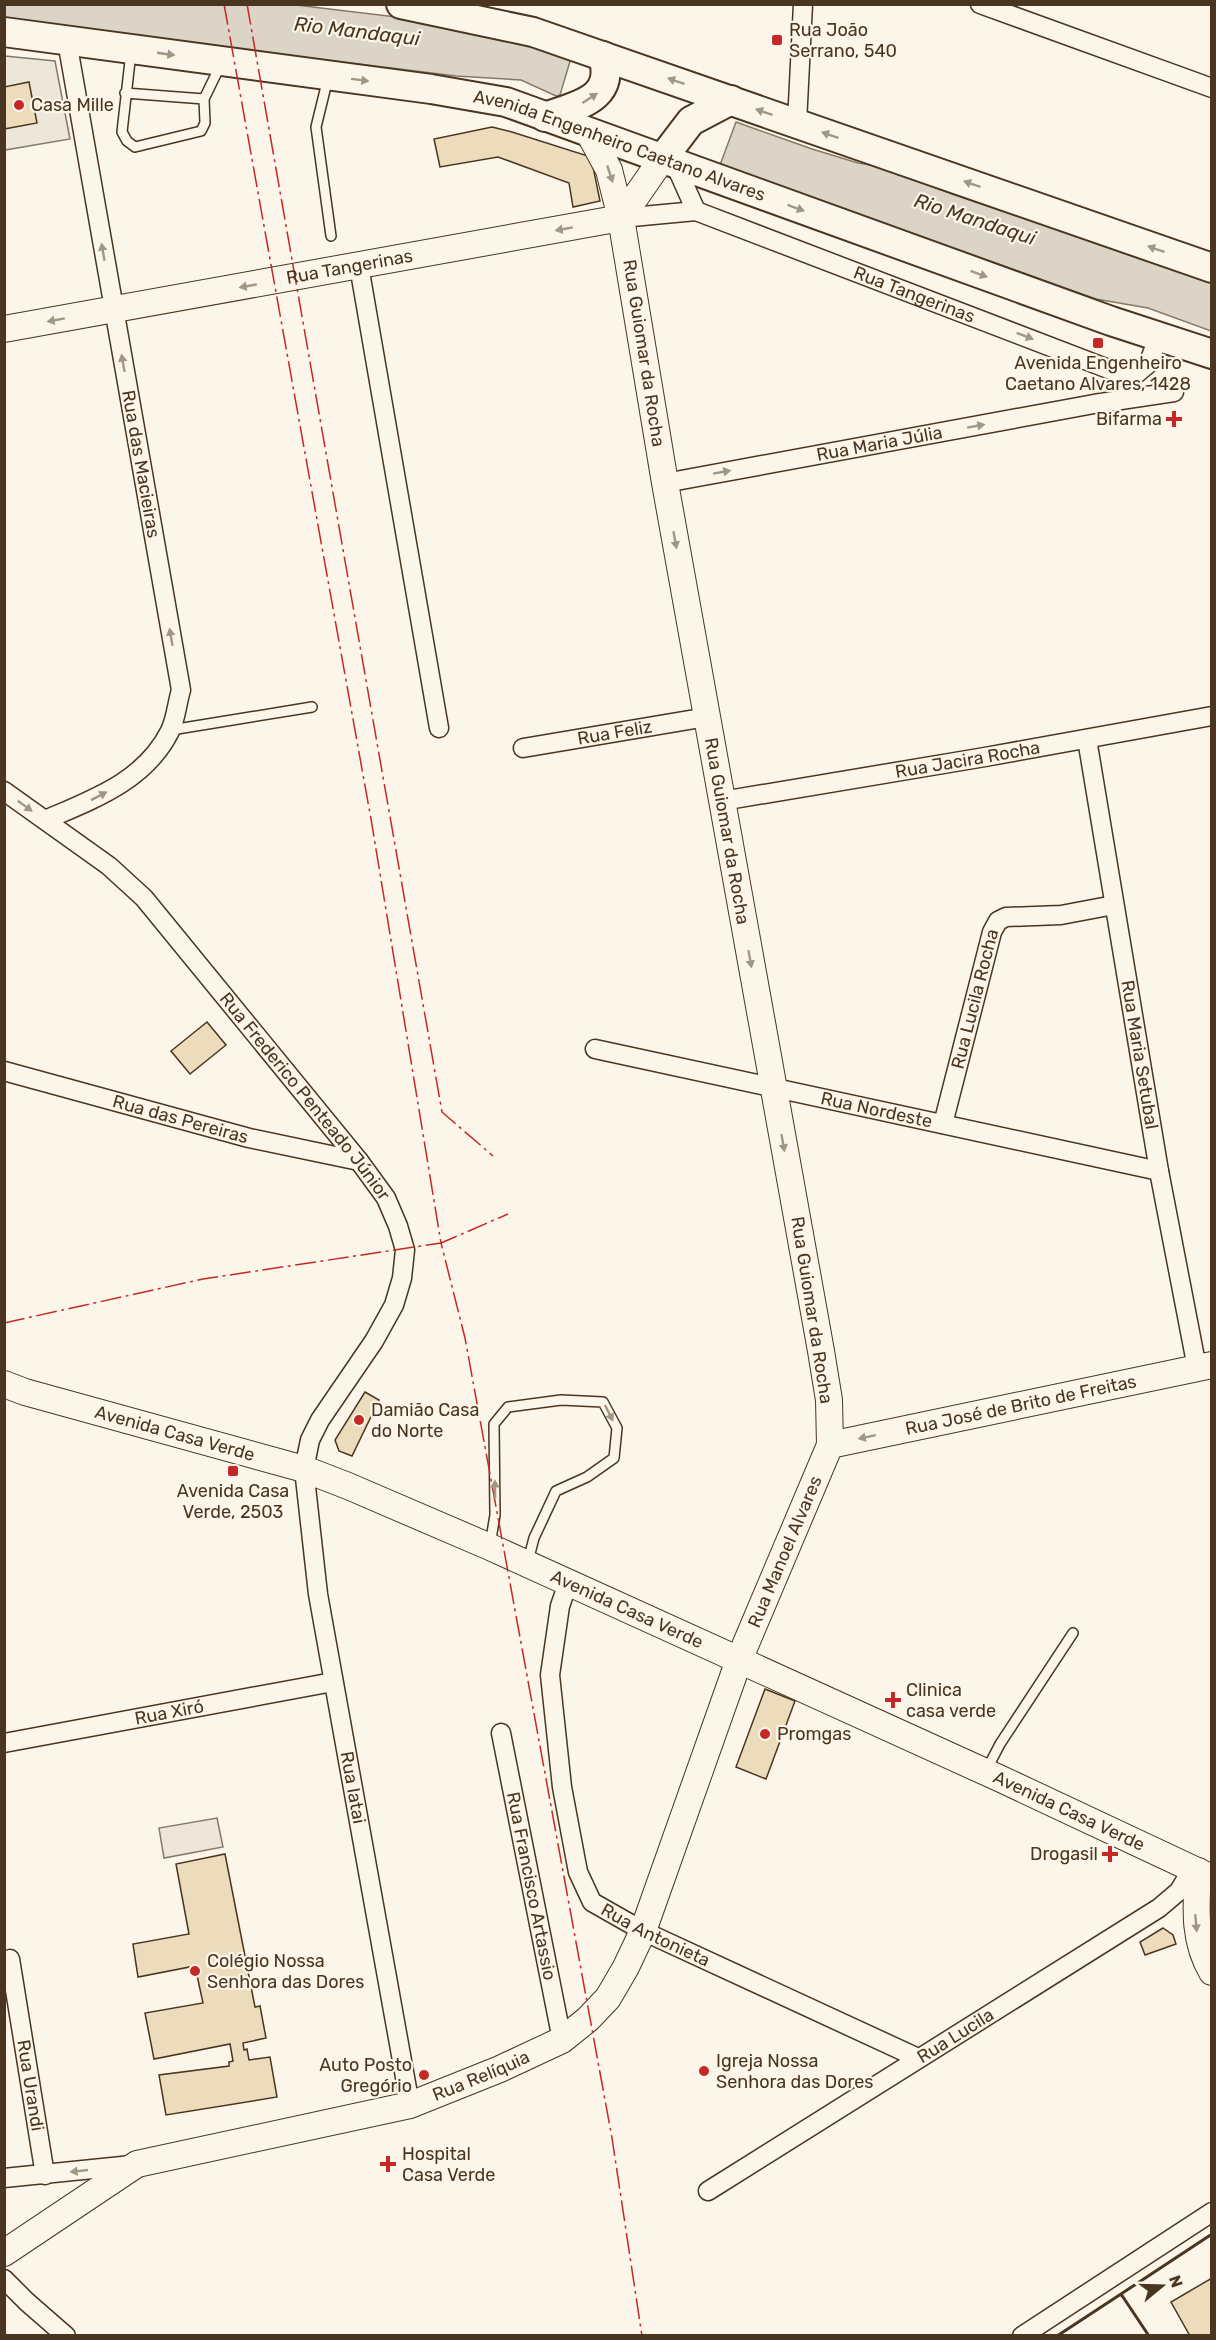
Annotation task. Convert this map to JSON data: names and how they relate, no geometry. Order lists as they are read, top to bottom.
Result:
{
  "streets": {
    "main road": ["Avenida Engenheiro Caetano Alvares"],
    "street": [
      "Rua Tangerinas",
      "Rua Guiomar da Rocha",
      "Rua Maria Júlia",
      "Rua das Macieiras",
      "Rua Feliz",
      "Rua Jacira Rocha",
      "Rua Lucila Rocha",
      "Rua Maria Setubal",
      "Rua Frederico Penteado Júnior",
      "Rua Nordeste",
      "Rua das Pereiras",
      "Rua José de Brito de Freitas",
      "Avenida Casa Verde",
      "Rua Manoel Alvares",
      "Rua Xiró",
      "Rua Iatai",
      "Rua Francisco Artassio",
      "Rua Antonieta",
      "Rua Lucila",
      "Rua Relíquia",
      "Rua Urandi"
    ]
  },
  "crossings": [
    ["Avenida Engenheiro Caetano Alvares", "Rua Guiomar da Rocha"],
    ["Avenida Engenheiro Caetano Alvares", "Rua Maria Júlia"],
    ["Avenida Engenheiro Caetano Alvares", "Rua das Macieiras"],
    ["Rua Tangerinas", "Rua Guiomar da Rocha"],
    ["Rua Tangerinas", "Rua Maria Júlia"],
    ["Rua Tangerinas", "Rua das Macieiras"],
    ["Rua Guiomar da Rocha", "Rua Maria Júlia"],
    ["Rua Guiomar da Rocha", "Rua Feliz"],
    ["Rua Guiomar da Rocha", "Rua Jacira Rocha"],
    ["Rua Guiomar da Rocha", "Rua Nordeste"],
    ["Rua Guiomar da Rocha", "Rua José de Brito de Freitas"],
    ["Rua Guiomar da Rocha", "Rua Manoel Alvares"],
    ["Rua das Macieiras", "Rua Frederico Penteado Júnior"],
    ["Rua Jacira Rocha", "Rua Maria Setubal"],
    ["Rua Lucila Rocha", "Rua Maria Setubal"],
    ["Rua Lucila Rocha", "Rua Nordeste"],
    ["Rua Maria Setubal", "Rua Nordeste"],
    ["Rua Maria Setubal", "Rua José de Brito de Freitas"],
    ["Rua Frederico Penteado Júnior", "Rua das Pereiras"],
    ["Rua Frederico Penteado Júnior", "Avenida Casa Verde"],
    ["Rua Frederico Penteado Júnior", "Rua Iatai"],
    ["Rua José de Brito de Freitas", "Rua Manoel Alvares"],
    ["Avenida Casa Verde", "Rua Manoel Alvares"],
    ["Avenida Casa Verde", "Rua Iatai"],
    ["Avenida Casa Verde", "Rua Antonieta"],
    ["Avenida Casa Verde", "Rua Lucila"],
    ["Avenida Casa Verde", "Rua Relíquia"],
    ["Rua Manoel Alvares", "Rua Relíquia"],
    ["Rua Xiró", "Rua Iatai"],
    ["Rua Iatai", "Rua Relíquia"],
    ["Rua Francisco Artassio", "Rua Relíquia"],
    ["Rua Antonieta", "Rua Lucila"],
    ["Rua Antonieta", "Rua Relíquia"]
  ],
  "one_way": [
    "Rua Guiomar da Rocha",
    "Rua Maria Júlia",
    "Rua das Macieiras",
    "Rua José de Brito de Freitas"
  ],
  "water": ["Rio Mandaqui"],
  "places": {
    "transit": ["Rua João Serrano, 540", "Avenida Engenheiro Caetano Alvares, 1428", "Avenida Casa Verde, 2503"],
    "other": [
      "Casa Mille",
      "Damião Casa do Norte",
      "Promgas",
      "Colégio Nossa Senhora das Dores",
      "Igreja Nossa Senhora das Dores",
      "Auto Posto Gregório"
    ],
    "health": [
      "Bifarma",
      "Clinica casa verde",
      "Drogasil",
      "Hospital Casa Verde"
    ]
  },
  "north": "right"
}
